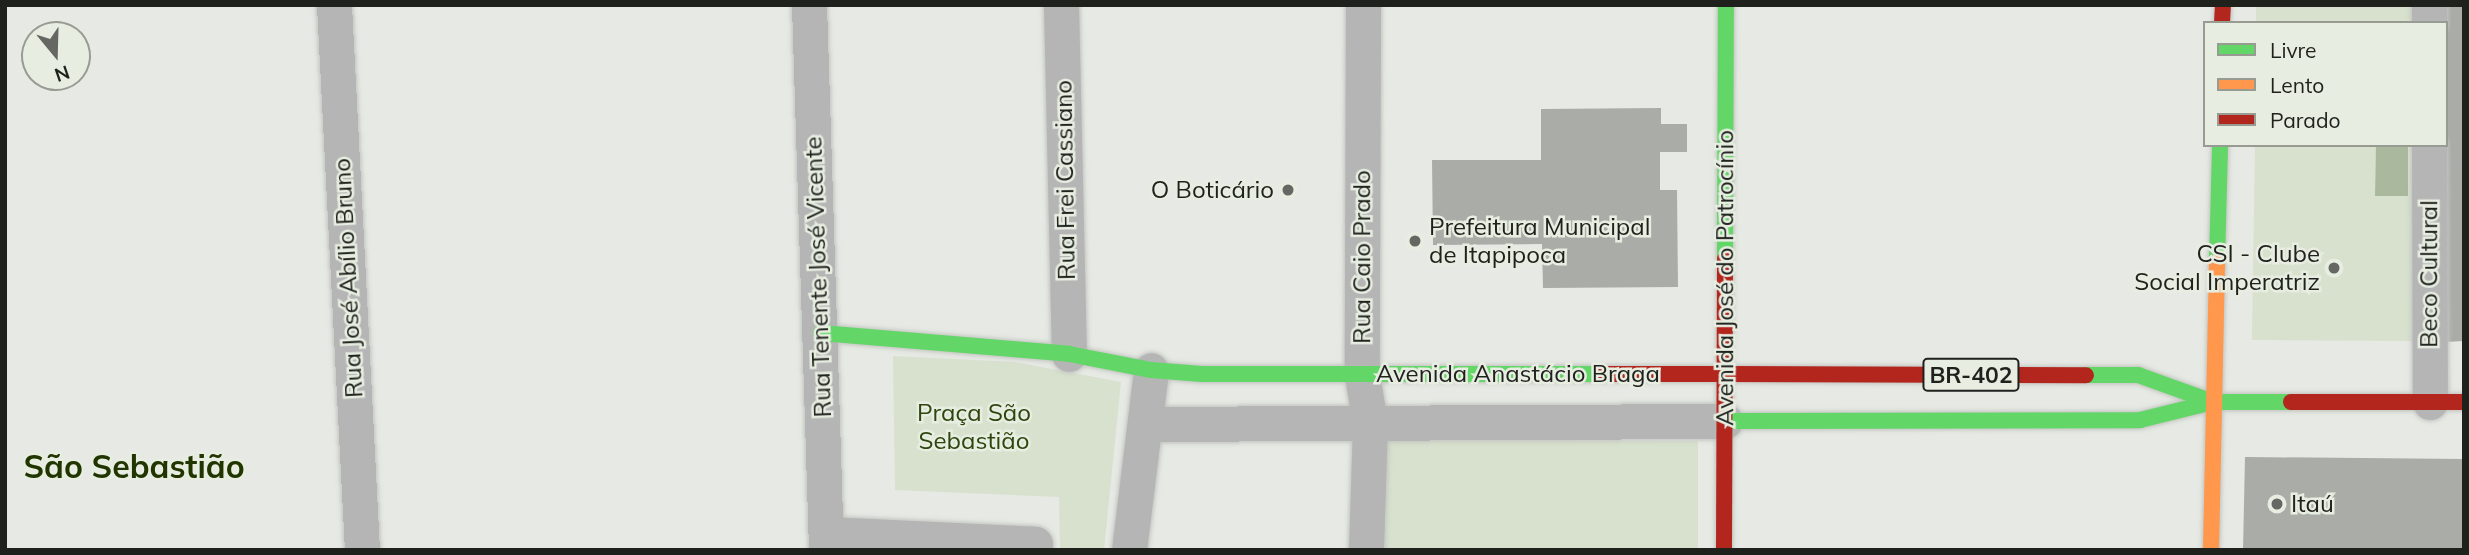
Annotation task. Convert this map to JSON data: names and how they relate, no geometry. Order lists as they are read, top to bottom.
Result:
{
  "streets": {
    "main road": ["Avenida José do Patrocínio", "Avenida Anastácio Braga", "BR-402"],
    "street": [
      "Rua Frei Cassiano",
      "Rua Caio Prado",
      "Beco Cultural",
      "Rua Tenente José Vicente",
      "Rua José Abílio Bruno"
    ]
  },
  "crossings": [
    ["Rua Frei Cassiano", "Avenida Anastácio Braga"],
    ["Rua Caio Prado", "Avenida Anastácio Braga"],
    ["Beco Cultural", "Avenida Anastácio Braga"],
    ["Rua Tenente José Vicente", "Avenida Anastácio Braga"],
    ["Avenida José do Patrocínio", "Avenida Anastácio Braga"]
  ],
  "districts": ["São Sebastião"],
  "parks": ["Praça São Sebastião"],
  "places": [
    "O Boticário",
    "Prefeitura Municipal de Itapipoca",
    "CSI - Clube Social Imperatriz",
    "Itaú"
  ],
  "legend": ["Livre", "Lento", "Parado"],
  "north": "bottom"
}
